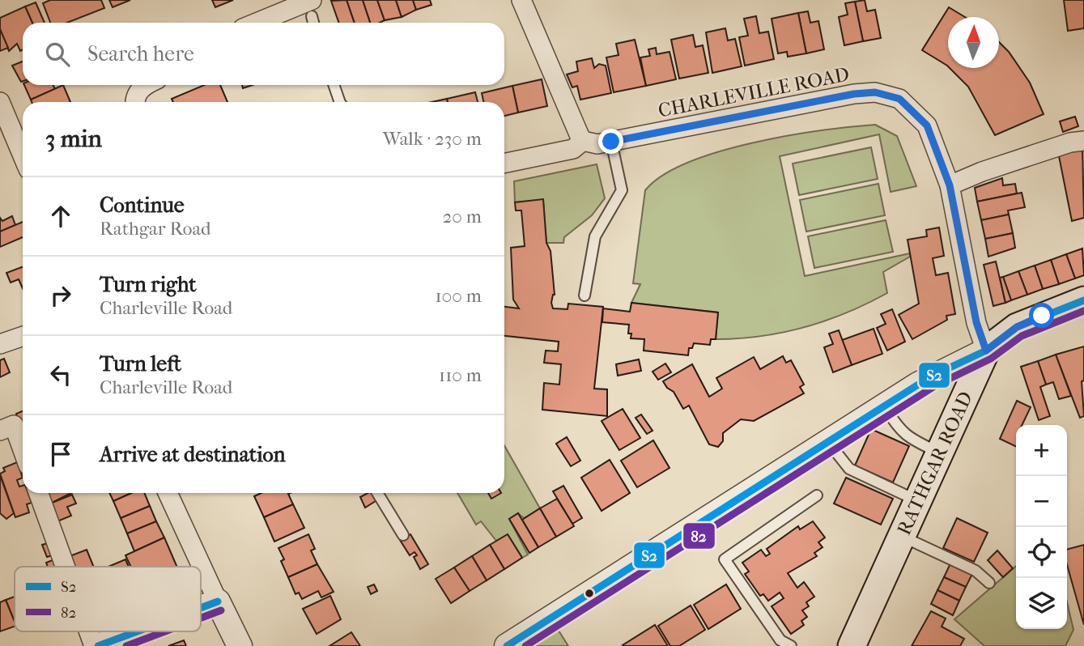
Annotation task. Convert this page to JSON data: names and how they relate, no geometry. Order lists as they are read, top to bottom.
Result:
{
  "streets": {
    "main road": ["RATHGAR ROAD"],
    "street": ["CHARLEVILLE ROAD"]
  },
  "crossings": [
    ["CHARLEVILLE ROAD", "RATHGAR ROAD"]
  ],
  "lines": ["transit line S2", "transit line 82"],
  "legend": ["S2", "82"],
  "north": "top",
  "page": {
    "search": "Search here",
    "heading": ["3 min", "Walk · 230 m"],
    "list": [
      ["Continue", "Rathgar Road", "20 m"],
      ["Turn right", "Charleville Road", "100 m"],
      ["Turn left", "Charleville Road", "110 m"],
      "Arrive at destination"
    ],
    "map_buttons": ["+", "−"]
  }
}
